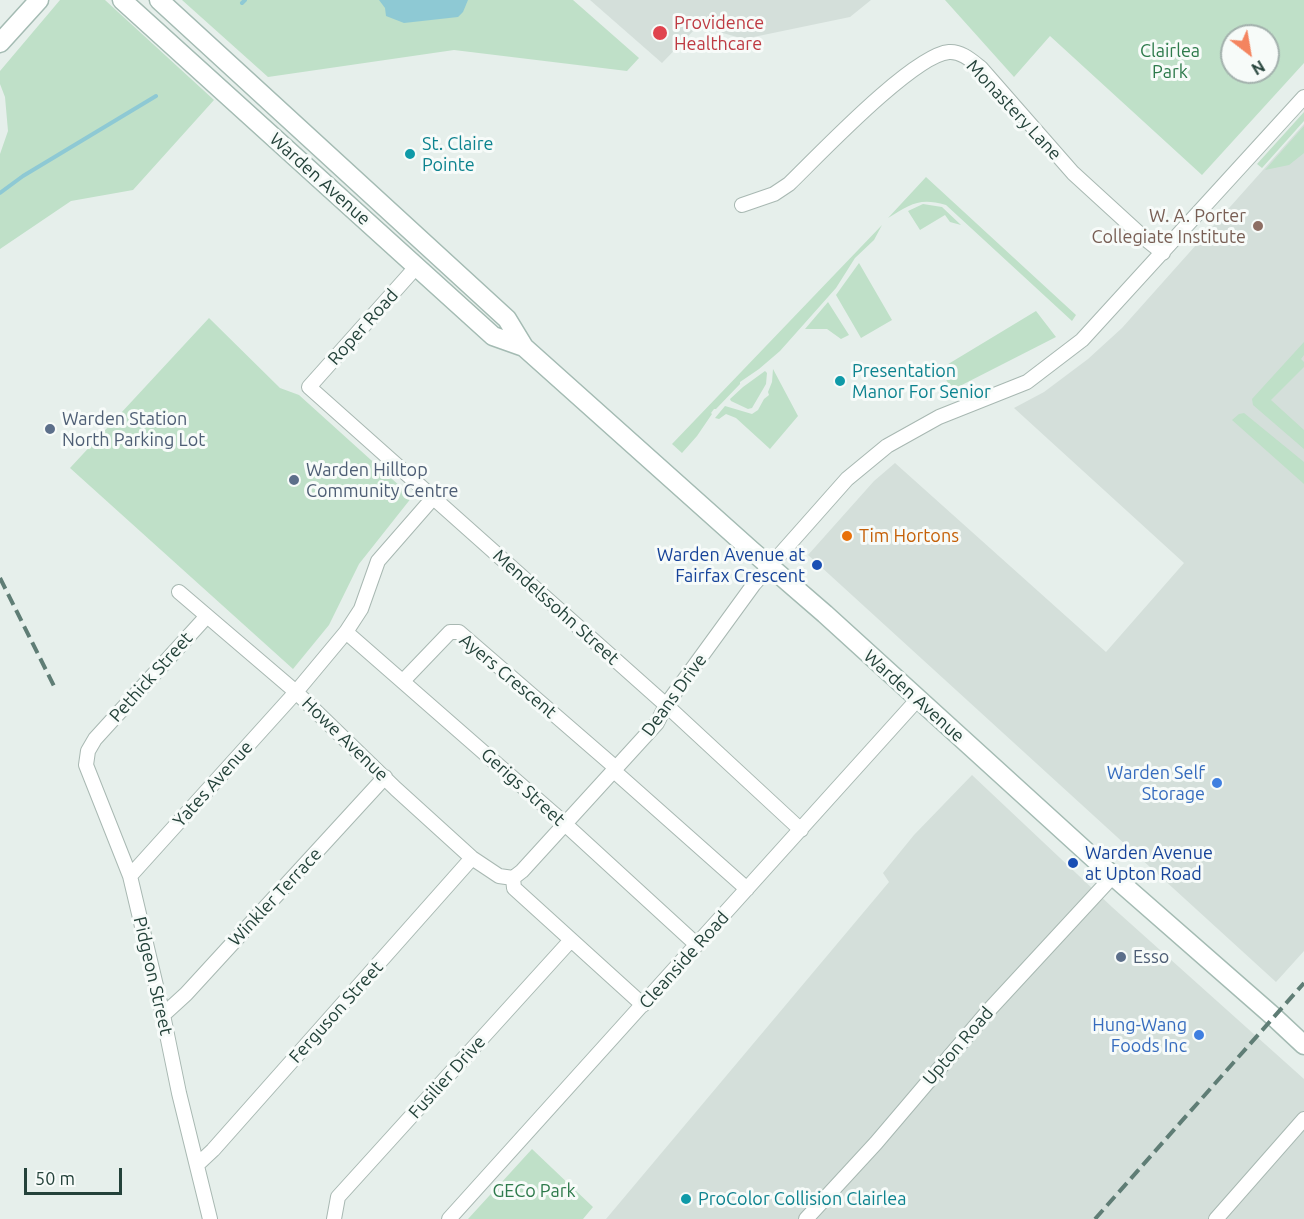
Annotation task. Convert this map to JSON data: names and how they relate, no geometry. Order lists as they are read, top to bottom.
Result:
{
  "streets": {
    "main road": ["Warden Avenue"],
    "street": [
      "Monastery Lane",
      "Roper Road",
      "Mendelssohn Street",
      "Ayers Crescent",
      "Pethick Street",
      "Deans Drive",
      "Howe Avenue",
      "Yates Avenue",
      "Gerigs Street",
      "Winkler Terrace",
      "Cleanside Road",
      "Pidgeon Street",
      "Ferguson Street",
      "Upton Road",
      "Fusilier Drive"
    ]
  },
  "crossings": [
    ["Monastery Lane", "Deans Drive"],
    ["Warden Avenue", "Roper Road"],
    ["Warden Avenue", "Deans Drive"],
    ["Warden Avenue", "Cleanside Road"],
    ["Warden Avenue", "Upton Road"],
    ["Roper Road", "Mendelssohn Street"],
    ["Mendelssohn Street", "Deans Drive"],
    ["Mendelssohn Street", "Yates Avenue"],
    ["Mendelssohn Street", "Cleanside Road"],
    ["Ayers Crescent", "Deans Drive"],
    ["Ayers Crescent", "Gerigs Street"],
    ["Ayers Crescent", "Cleanside Road"],
    ["Pethick Street", "Howe Avenue"],
    ["Pethick Street", "Pidgeon Street"],
    ["Deans Drive", "Howe Avenue"],
    ["Deans Drive", "Gerigs Street"],
    ["Howe Avenue", "Yates Avenue"],
    ["Howe Avenue", "Winkler Terrace"],
    ["Howe Avenue", "Ferguson Street"],
    ["Yates Avenue", "Gerigs Street"],
    ["Yates Avenue", "Pidgeon Street"],
    ["Gerigs Street", "Cleanside Road"],
    ["Winkler Terrace", "Pidgeon Street"],
    ["Pidgeon Street", "Ferguson Street"]
  ],
  "parks": ["Clairlea Park", "GECo Park"],
  "places": [
    "Providence Healthcare",
    "St. Claire Pointe",
    "W. A. Porter Collegiate Institute",
    "Presentation Manor For Senior",
    "Warden Station North Parking Lot",
    "Warden Hilltop Community Centre",
    "Tim Hortons",
    "Warden Avenue at Fairfax Crescent",
    "Warden Self Storage",
    "Warden Avenue at Upton Road",
    "Esso",
    "Hung-Wang Foods Inc",
    "ProColor Collision Clairlea"
  ],
  "scale_bar": "50 m",
  "north": "bottom right"
}
